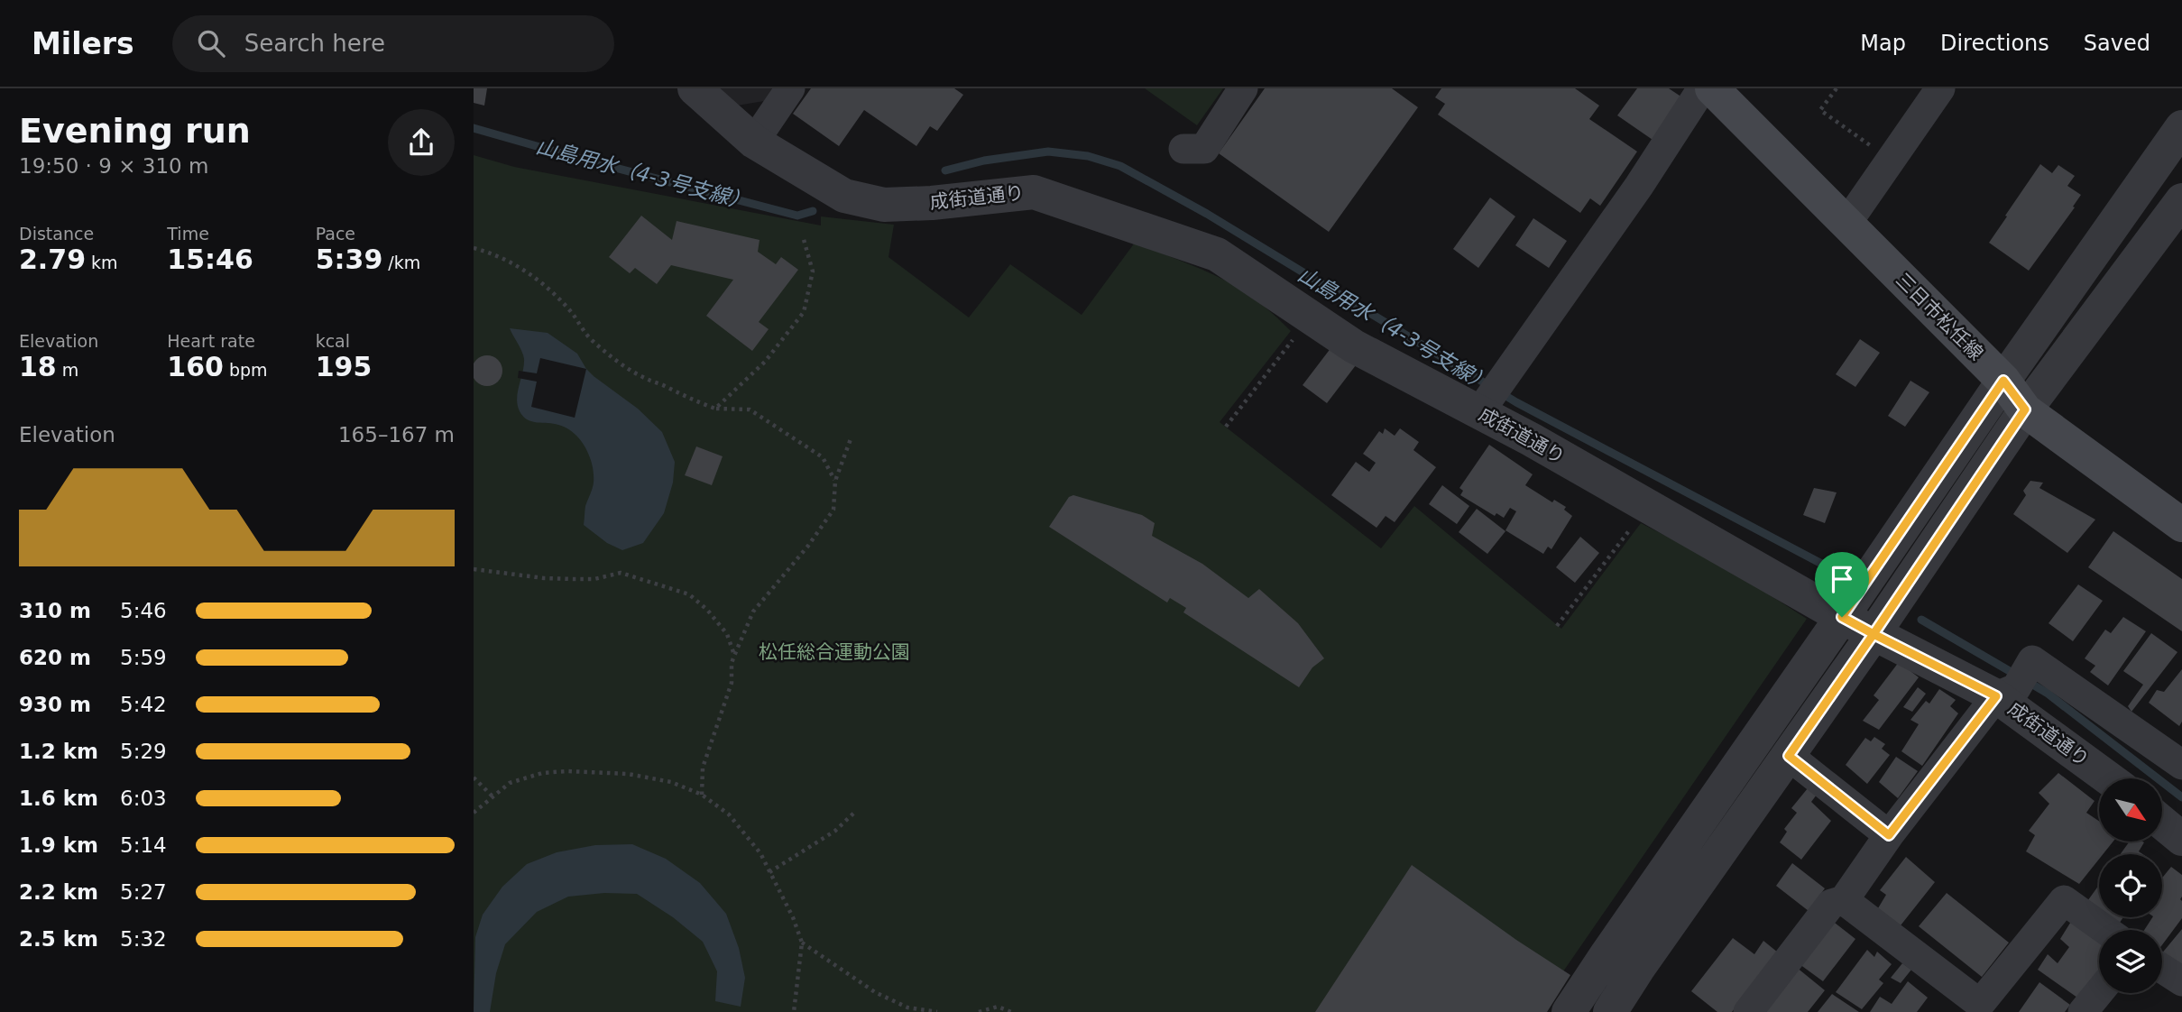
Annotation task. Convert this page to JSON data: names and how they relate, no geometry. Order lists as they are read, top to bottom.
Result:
{
  "streets": {
    "main road": ["三日市松任線"],
    "street": ["成街道通り"]
  },
  "water": ["山島用水（4-3号支線）"],
  "parks": ["松任総合運動公園"],
  "north": "bottom right",
  "page": {
    "header": "Milers",
    "search": "Search here",
    "nav": ["Map", "Directions", "Saved"],
    "heading": ["Evening run", "19:50 · 9 × 310 m"],
    "stats": [
      ["Distance", "2.79 km"],
      ["Time", "15:46"],
      ["Pace", "5:39 /km"],
      ["Elevation", "18 m"],
      ["Heart rate", "160 bpm"],
      ["kcal", "195"]
    ],
    "chart": ["Elevation", "165–167 m"],
    "list": [
      {
        "name": "310 m",
        "note": "5:46"
      },
      {
        "name": "620 m",
        "note": "5:59"
      },
      {
        "name": "930 m",
        "note": "5:42"
      },
      {
        "name": "1.2 km",
        "note": "5:29"
      },
      {
        "name": "1.6 km",
        "note": "6:03"
      },
      {
        "name": "1.9 km",
        "note": "5:14"
      },
      {
        "name": "2.2 km",
        "note": "5:27"
      },
      {
        "name": "2.5 km",
        "note": "5:32"
      }
    ]
  }
}
